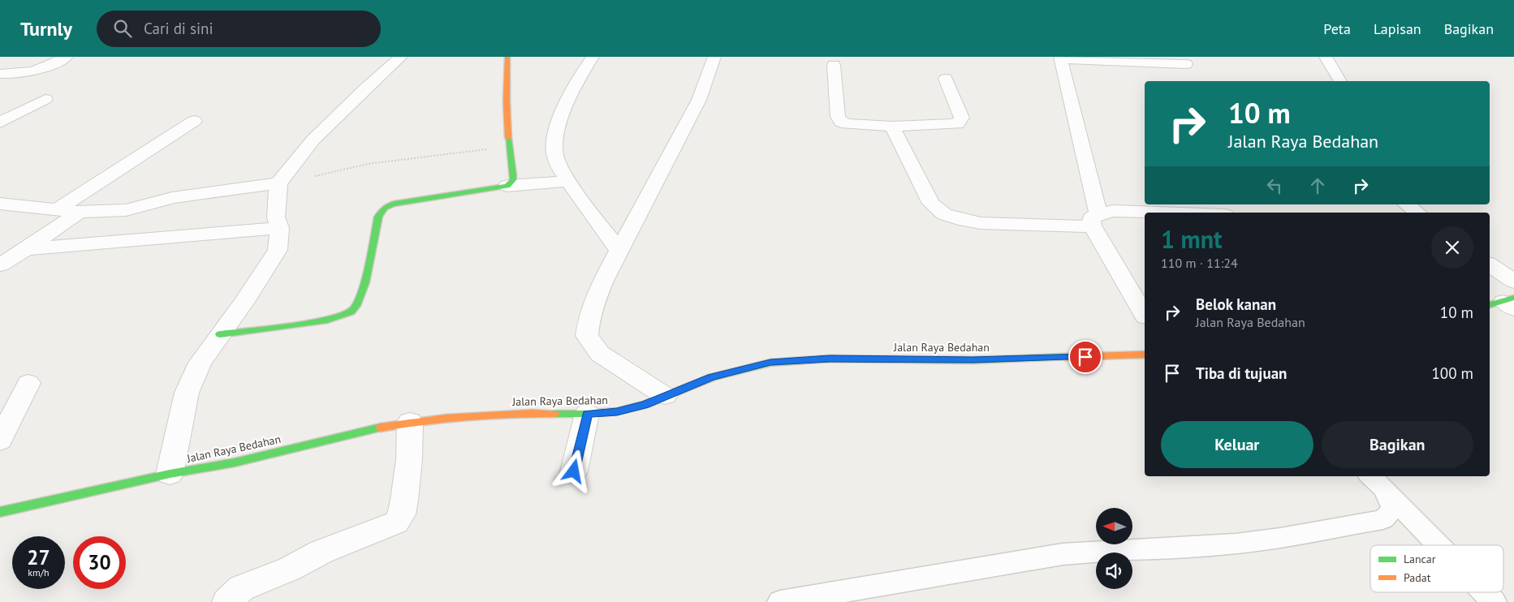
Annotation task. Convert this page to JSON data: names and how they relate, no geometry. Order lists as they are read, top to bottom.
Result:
{
  "streets": {
    "street": ["Jalan Raya Bedahan"]
  },
  "legend": ["Lancar", "Padat"],
  "north": "left",
  "page": {
    "header": "Turnly",
    "search": "Cari di sini",
    "nav": ["Peta", "Lapisan", "Bagikan"],
    "turn": ["10 m", "Jalan Raya Bedahan"],
    "heading": ["1 mnt", "110 m · 11:24"],
    "list": [
      {
        "name": "Belok kanan",
        "note": "Jalan Raya Bedahan",
        "value": "10 m"
      },
      {
        "name": "Tiba di tujuan",
        "value": "100 m"
      }
    ],
    "buttons": ["Keluar", "Bagikan"],
    "speed": "27 km/h",
    "limit": "30"
  }
}
